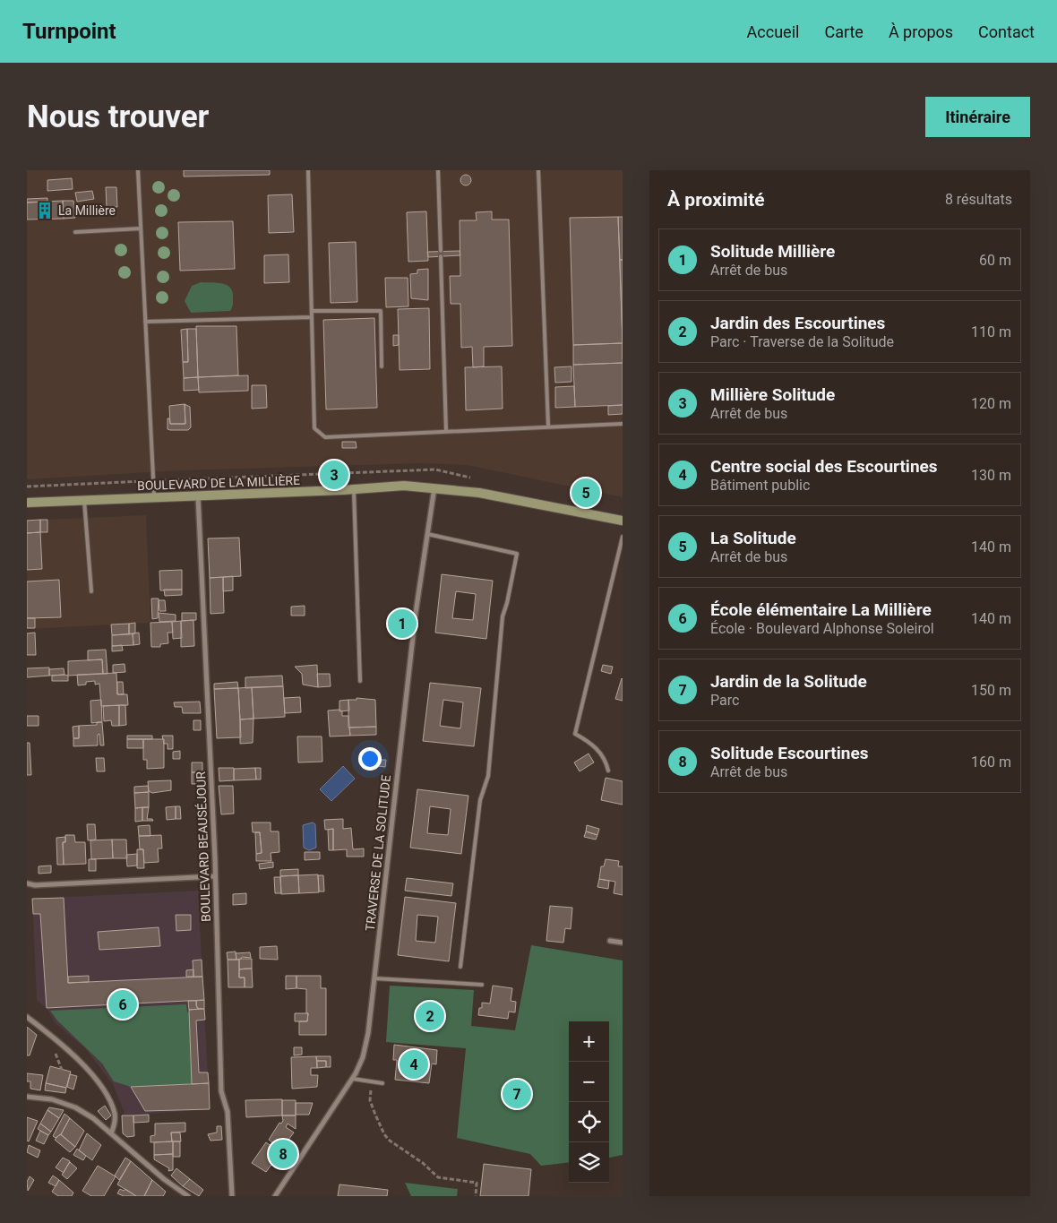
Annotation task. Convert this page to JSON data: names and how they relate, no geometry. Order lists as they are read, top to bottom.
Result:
{
  "streets": {
    "main road": ["BOULEVARD DE LA MILLIÈRE"],
    "street": ["BOULEVARD BEAUSÉJOUR", "TRAVERSE DE LA SOLITUDE"]
  },
  "crossings": [
    ["BOULEVARD DE LA MILLIÈRE", "BOULEVARD BEAUSÉJOUR"],
    ["BOULEVARD DE LA MILLIÈRE", "TRAVERSE DE LA SOLITUDE"]
  ],
  "places": {
    "building": ["La Millière"]
  },
  "page": {
    "header": "Turnpoint",
    "nav": [
      "Accueil",
      "Carte",
      "À propos",
      "Contact"
    ],
    "buttons": "Itinéraire",
    "title": "Nous trouver",
    "heading": ["À proximité", "8 résultats"],
    "list": [
      {
        "mark": "1",
        "name": "Solitude Millière",
        "note": "Arrêt de bus",
        "value": "60 m"
      },
      {
        "mark": "2",
        "name": "Jardin des Escourtines",
        "note": "Parc · Traverse de la Solitude",
        "value": "110 m"
      },
      {
        "mark": "3",
        "name": "Millière Solitude",
        "note": "Arrêt de bus",
        "value": "120 m"
      },
      {
        "mark": "4",
        "name": "Centre social des Escourtines",
        "note": "Bâtiment public",
        "value": "130 m"
      },
      {
        "mark": "5",
        "name": "La Solitude",
        "note": "Arrêt de bus",
        "value": "140 m"
      },
      {
        "mark": "6",
        "name": "École élémentaire La Millière",
        "note": "École · Boulevard Alphonse Soleirol",
        "value": "140 m"
      },
      {
        "mark": "7",
        "name": "Jardin de la Solitude",
        "note": "Parc",
        "value": "150 m"
      },
      {
        "mark": "8",
        "name": "Solitude Escourtines",
        "note": "Arrêt de bus",
        "value": "160 m"
      }
    ],
    "pins": [
      "3",
      "5",
      "1",
      "6",
      "2",
      "4",
      "7",
      "8"
    ],
    "map_buttons": ["+", "−"]
  }
}
